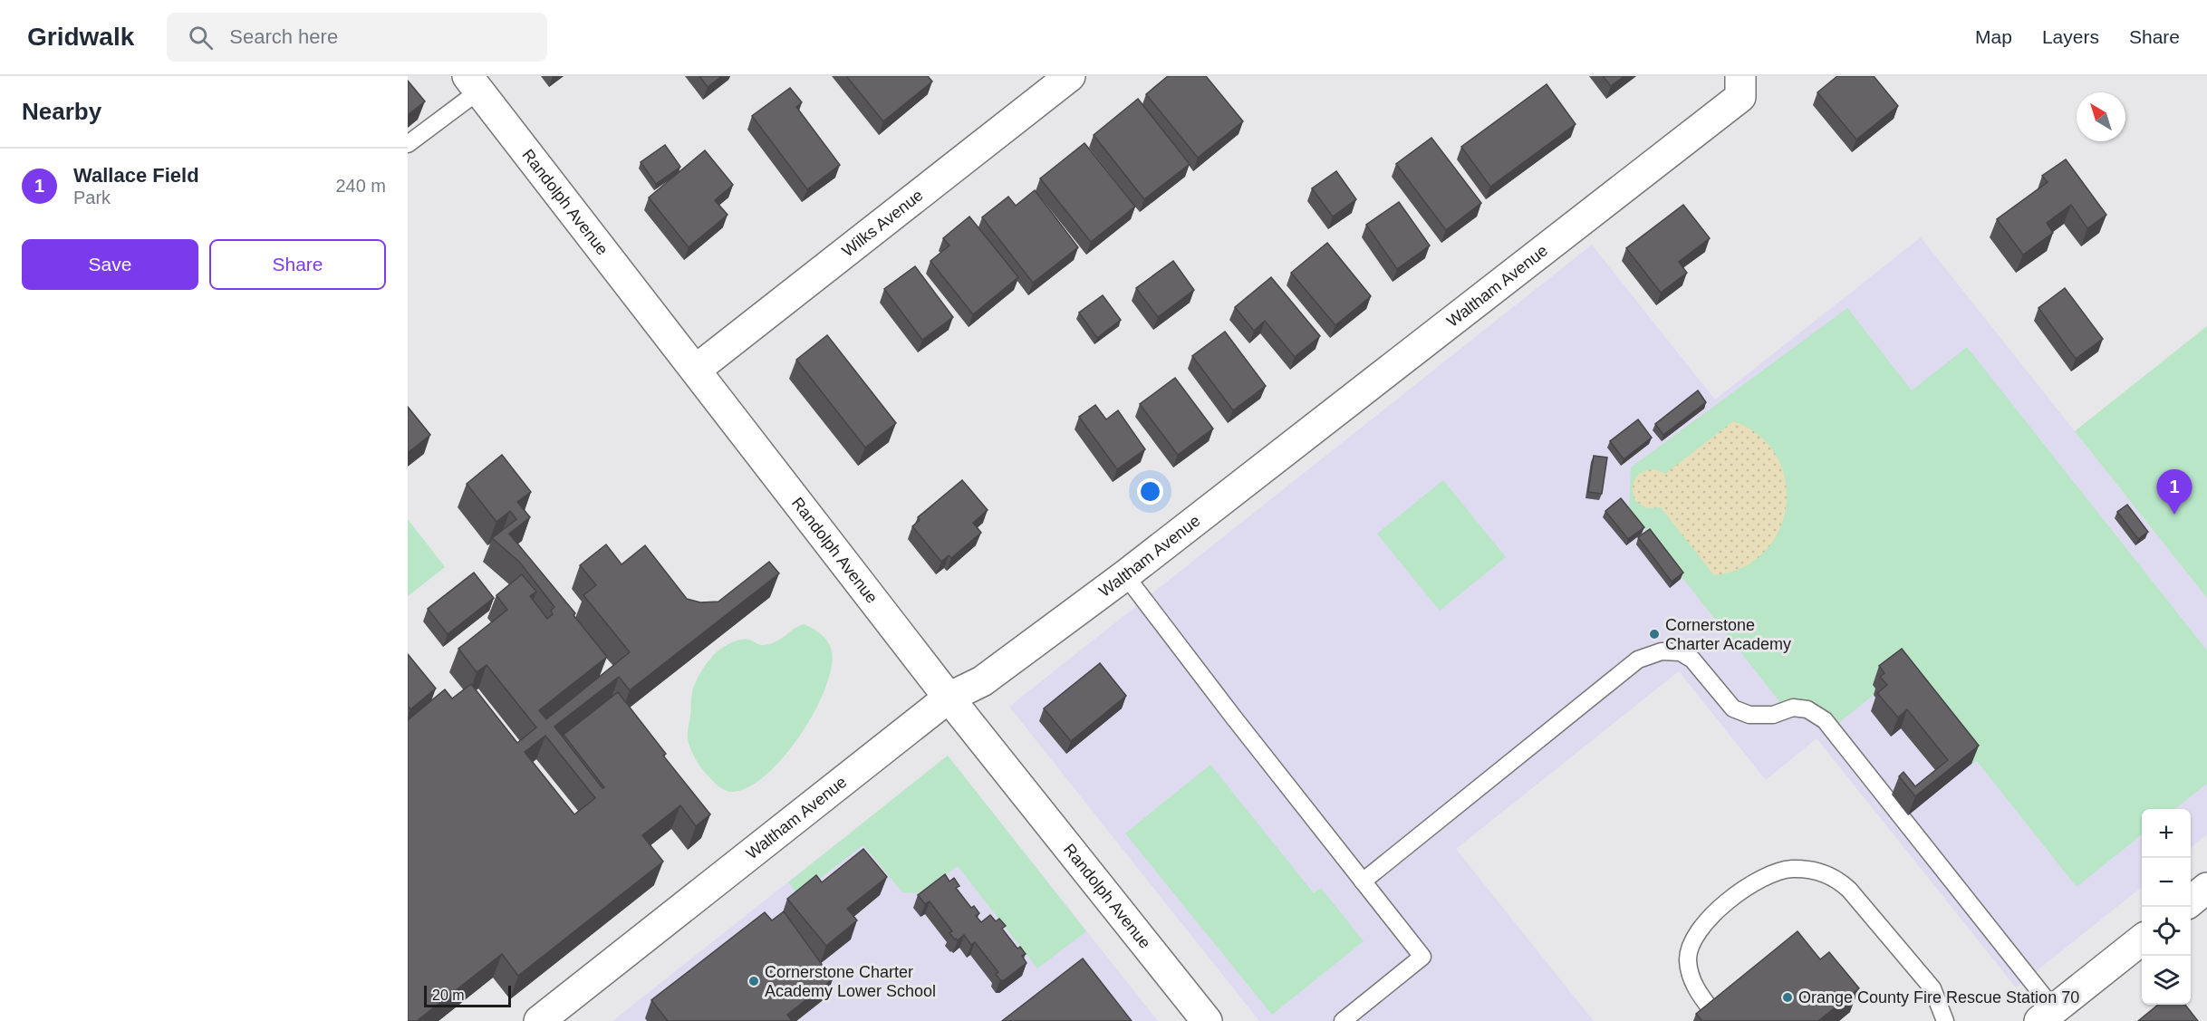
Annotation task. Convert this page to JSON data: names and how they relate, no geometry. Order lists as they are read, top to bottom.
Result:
{
  "streets": {
    "street": ["Randolph Avenue", "Wilks Avenue", "Waltham Avenue"]
  },
  "crossings": [
    ["Randolph Avenue", "Wilks Avenue"],
    ["Randolph Avenue", "Waltham Avenue"]
  ],
  "places": ["Cornerstone Charter Academy", "Cornerstone Charter Academy Lower School", "Orange County Fire Rescue Station 70"],
  "scale_bar": "20 m",
  "north": "top left",
  "page": {
    "header": "Gridwalk",
    "search": "Search here",
    "nav": ["Map", "Layers", "Share"],
    "heading": "Nearby",
    "list": [
      {
        "mark": "1",
        "name": "Wallace Field",
        "note": "Park",
        "value": "240 m"
      }
    ],
    "buttons": ["Save", "Share"],
    "pins": "1",
    "map_buttons": ["+", "−"],
    "scale": "20 m"
  }
}
